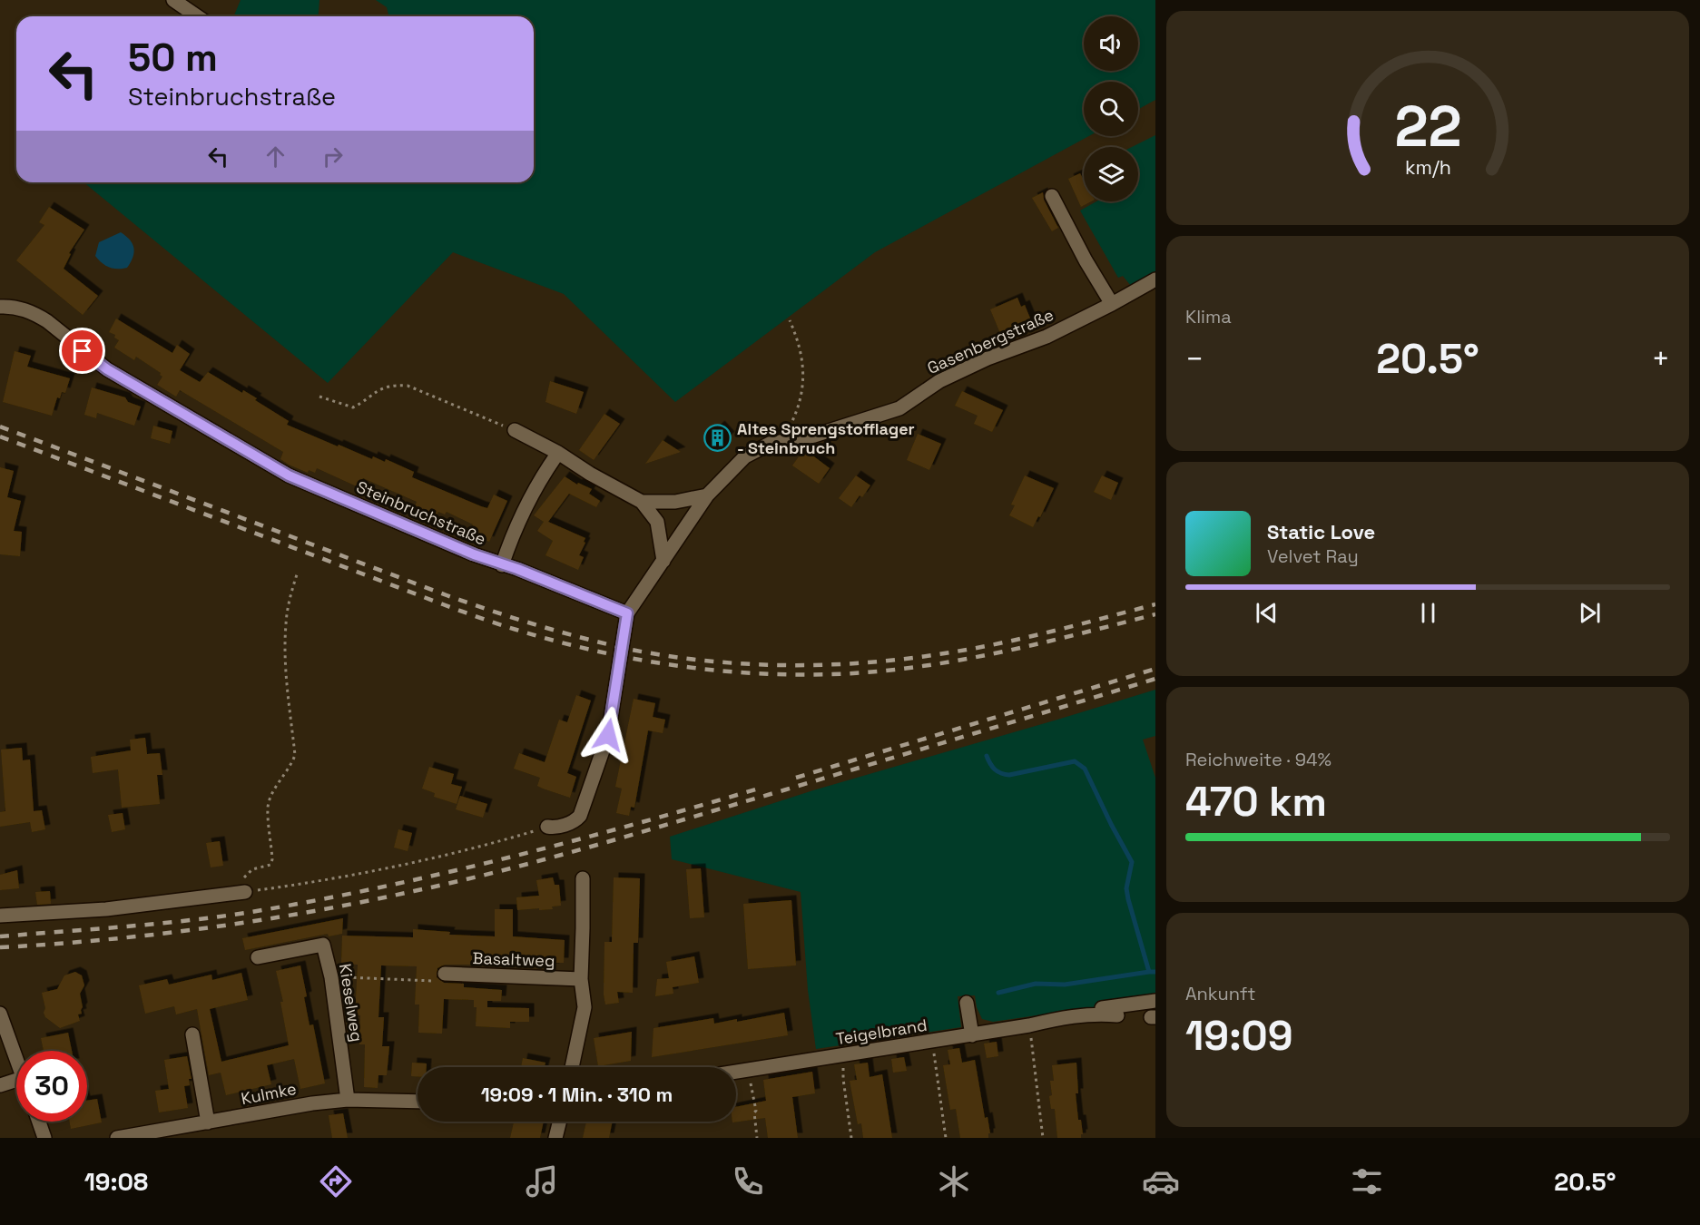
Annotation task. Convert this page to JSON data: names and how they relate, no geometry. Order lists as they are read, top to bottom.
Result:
{
  "streets": {
    "street": [
      "Gasenbergstraße",
      "Steinbruchstraße",
      "Basaltweg",
      "Kieselweg",
      "Teigelbrand",
      "Kulmke"
    ]
  },
  "crossings": [
    ["Gasenbergstraße", "Steinbruchstraße"],
    ["Kieselweg", "Kulmke"]
  ],
  "places": {
    "building": ["Altes Sprengstofflager - Steinbruch"]
  },
  "page": {
    "turn": ["50 m", "Steinbruchstraße"],
    "tile": [
      "Klima",
      ["Reichweite · 94%", "470 km"],
      ["Ankunft", "19:09"]
    ],
    "heat": ["−", "20.5°", "+"],
    "song": ["Static Love", "Velvet Ray"],
    "limit": "30",
    "trip": "19:09 · 1 Min. · 310 m",
    "tabs": ["19:08", "20.5°"],
    "gauge": ["22", "km/h"]
  }
}
